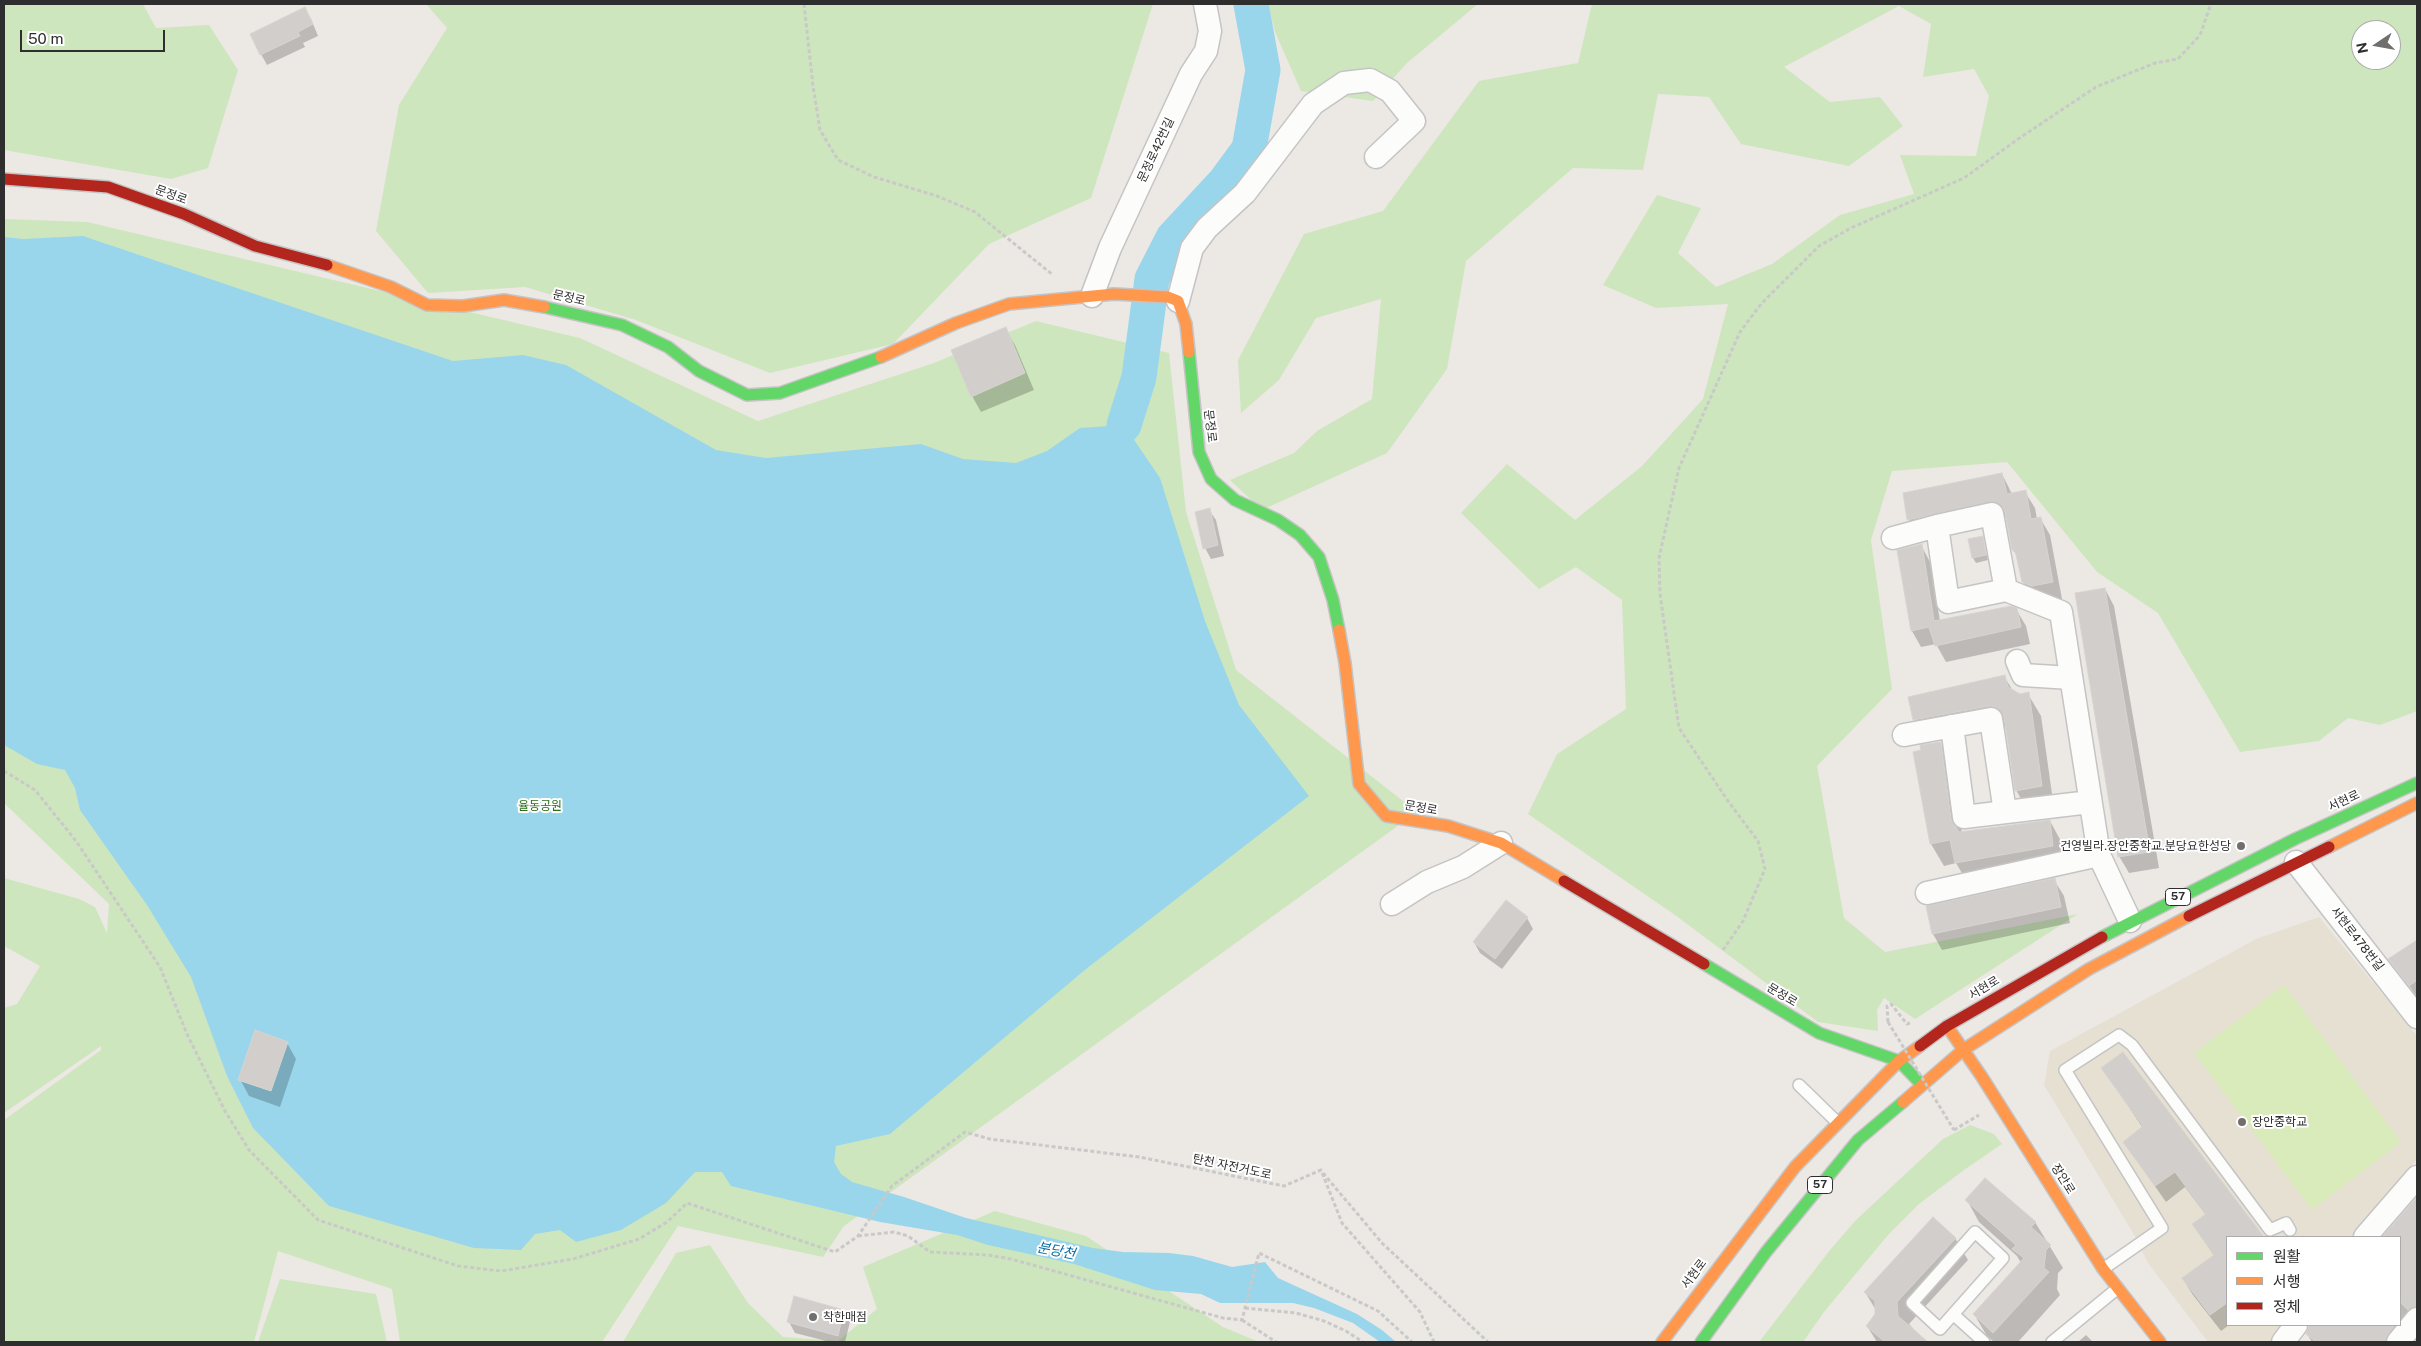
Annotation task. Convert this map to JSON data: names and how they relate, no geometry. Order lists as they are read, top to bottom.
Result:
{
  "streets": {
    "street": [
      "문정로42번길",
      "문정로",
      "서현로",
      "57",
      "서현로478번길",
      "장안로"
    ],
    "path": ["탄천 자전거도로"]
  },
  "crossings": [
    ["문정로42번길", "문정로"],
    ["문정로", "서현로"],
    ["문정로", "57"],
    ["서현로", "장안로"],
    ["57", "서현로478번길"],
    ["57", "장안로"]
  ],
  "water": ["분당천"],
  "parks": ["율동공원"],
  "places": ["건영빌라.장안중학교.분당요한성당", "장안중학교", "착한매점"],
  "legend": ["원활", "서행", "정체"],
  "scale_bar": "50 m",
  "north": "left"
}
